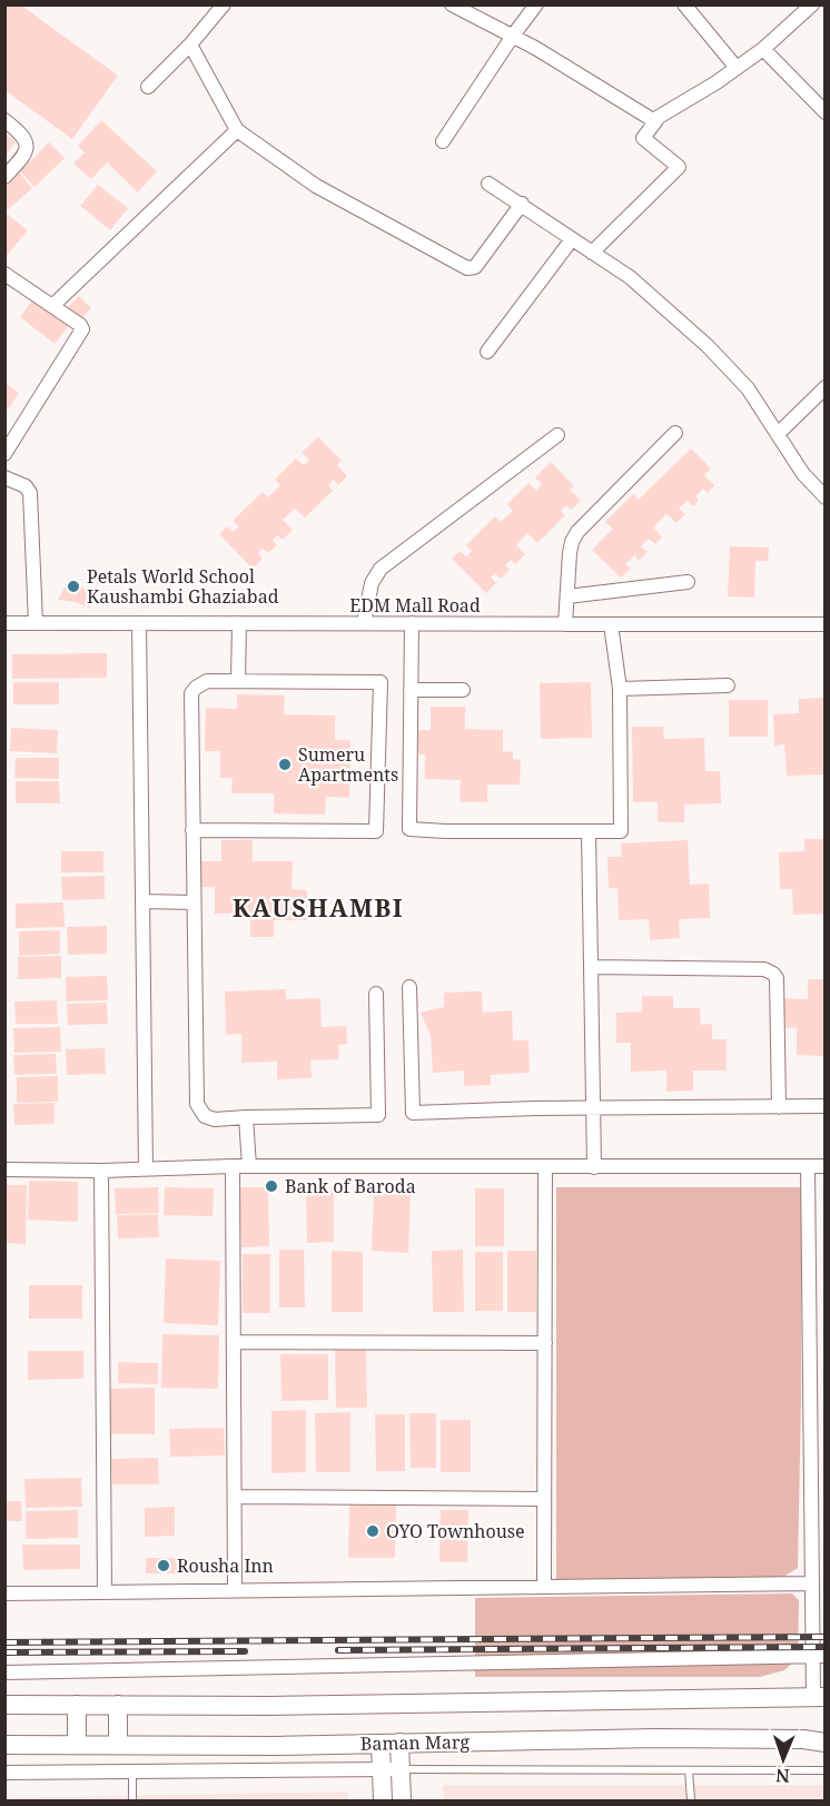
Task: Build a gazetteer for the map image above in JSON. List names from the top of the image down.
{
  "streets": {
    "main road": ["Baman Marg"],
    "street": ["EDM Mall Road"]
  },
  "districts": ["KAUSHAMBI"],
  "places": [
    "Petals World School Kaushambi Ghaziabad",
    "Sumeru Apartments",
    "Bank of Baroda",
    "OYO Townhouse",
    "Rousha Inn"
  ],
  "north": "bottom"
}
